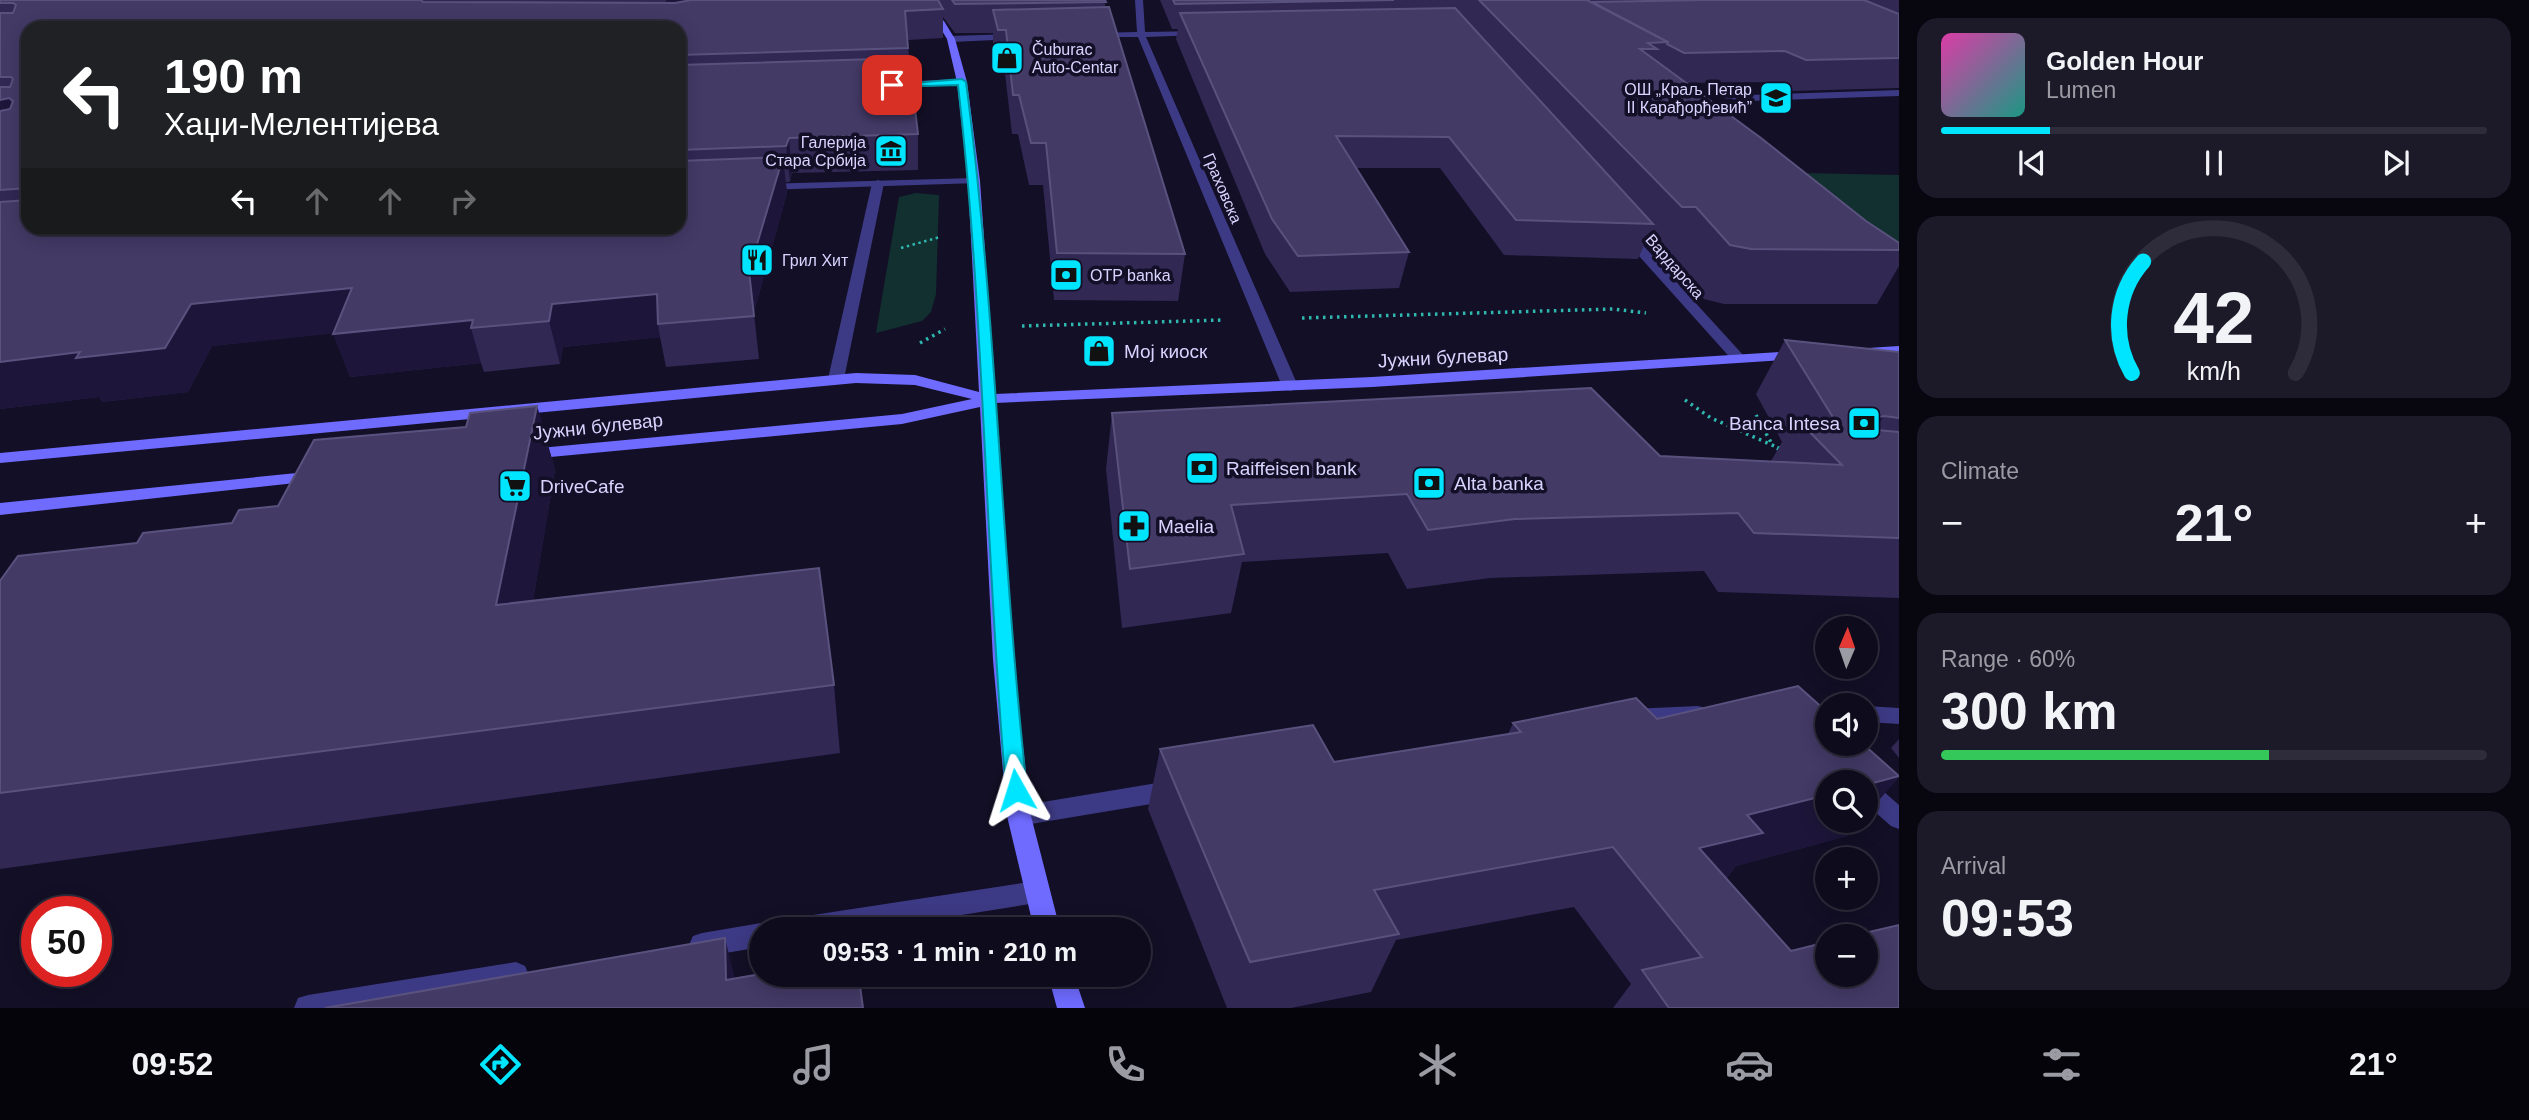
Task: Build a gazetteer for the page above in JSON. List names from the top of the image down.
{
  "streets": {
    "main road": ["Јужни булевар"],
    "street": ["Граховска", "Вардарска"]
  },
  "crossings": [
    ["Граховска", "Јужни булевар"],
    ["Вардарска", "Јужни булевар"]
  ],
  "places": {
    "shop": ["Čuburac Auto-Centar", "Мој киоск"],
    "school or university": ["ОШ „Краљ Петар II Карађорђевић”"],
    "museum": ["Галерија Стара Србија"],
    "restaurant": ["Грил Хит"],
    "bank": [
      "OTP banka",
      "Banca Intesa",
      "Raiffeisen bank",
      "Alta banka"
    ],
    "supermarket": ["DriveCafe"],
    "pharmacy": ["Maelia"]
  },
  "north": "top",
  "page": {
    "turn": ["190 m", "Хаџи-Мелентијева"],
    "song": ["Golden Hour", "Lumen"],
    "tile": [
      "Climate",
      ["Range · 60%", "300 km"],
      ["Arrival", "09:53"]
    ],
    "heat": ["−", "21°", "+"],
    "map_buttons": ["+", "−"],
    "limit": "50",
    "trip": "09:53 · 1 min · 210 m",
    "tabs": ["09:52", "21°"],
    "gauge": ["42", "km/h"]
  }
}
